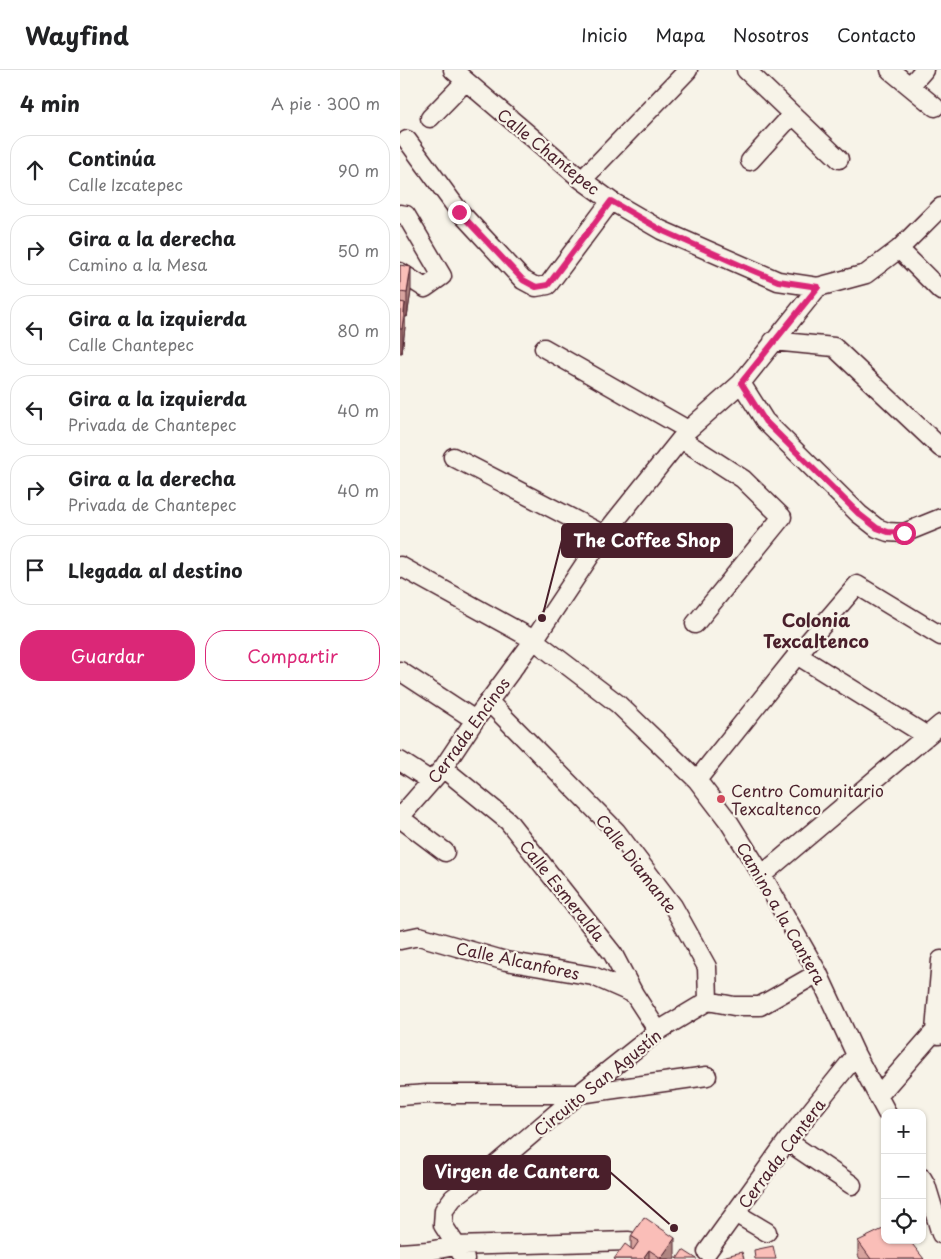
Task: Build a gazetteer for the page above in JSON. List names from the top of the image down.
{
  "streets": {
    "street": [
      "Calle Chantepec",
      "Cerrada Encinos",
      "Calle Diamante",
      "Calle Esmeralda",
      "Camino a la Cantera",
      "Calle Alcanfores",
      "Circuito San Agustín",
      "Cerrada Cantera"
    ]
  },
  "crossings": [
    ["Calle Chantepec", "Cerrada Encinos"],
    ["Cerrada Encinos", "Calle Diamante"],
    ["Cerrada Encinos", "Calle Esmeralda"],
    ["Cerrada Encinos", "Camino a la Cantera"],
    ["Calle Diamante", "Circuito San Agustín"],
    ["Calle Esmeralda", "Calle Alcanfores"],
    ["Calle Esmeralda", "Circuito San Agustín"],
    ["Camino a la Cantera", "Cerrada Cantera"]
  ],
  "districts": ["Colonia Texcaltenco"],
  "places": ["The Coffee Shop", "Centro Comunitario Texcaltenco", "Virgen de Cantera"],
  "page": {
    "header": "Wayfind",
    "nav": [
      "Inicio",
      "Mapa",
      "Nosotros",
      "Contacto"
    ],
    "heading": ["4 min", "A pie · 300 m"],
    "list": [
      ["Continúa", "Calle Izcatepec", "90 m"],
      ["Gira a la derecha", "Camino a la Mesa", "50 m"],
      ["Gira a la izquierda", "Calle Chantepec", "80 m"],
      ["Gira a la izquierda", "Privada de Chantepec", "40 m"],
      ["Gira a la derecha", "Privada de Chantepec", "40 m"],
      "Llegada al destino"
    ],
    "buttons": ["Guardar", "Compartir"],
    "map_buttons": ["+", "−"]
  }
}
